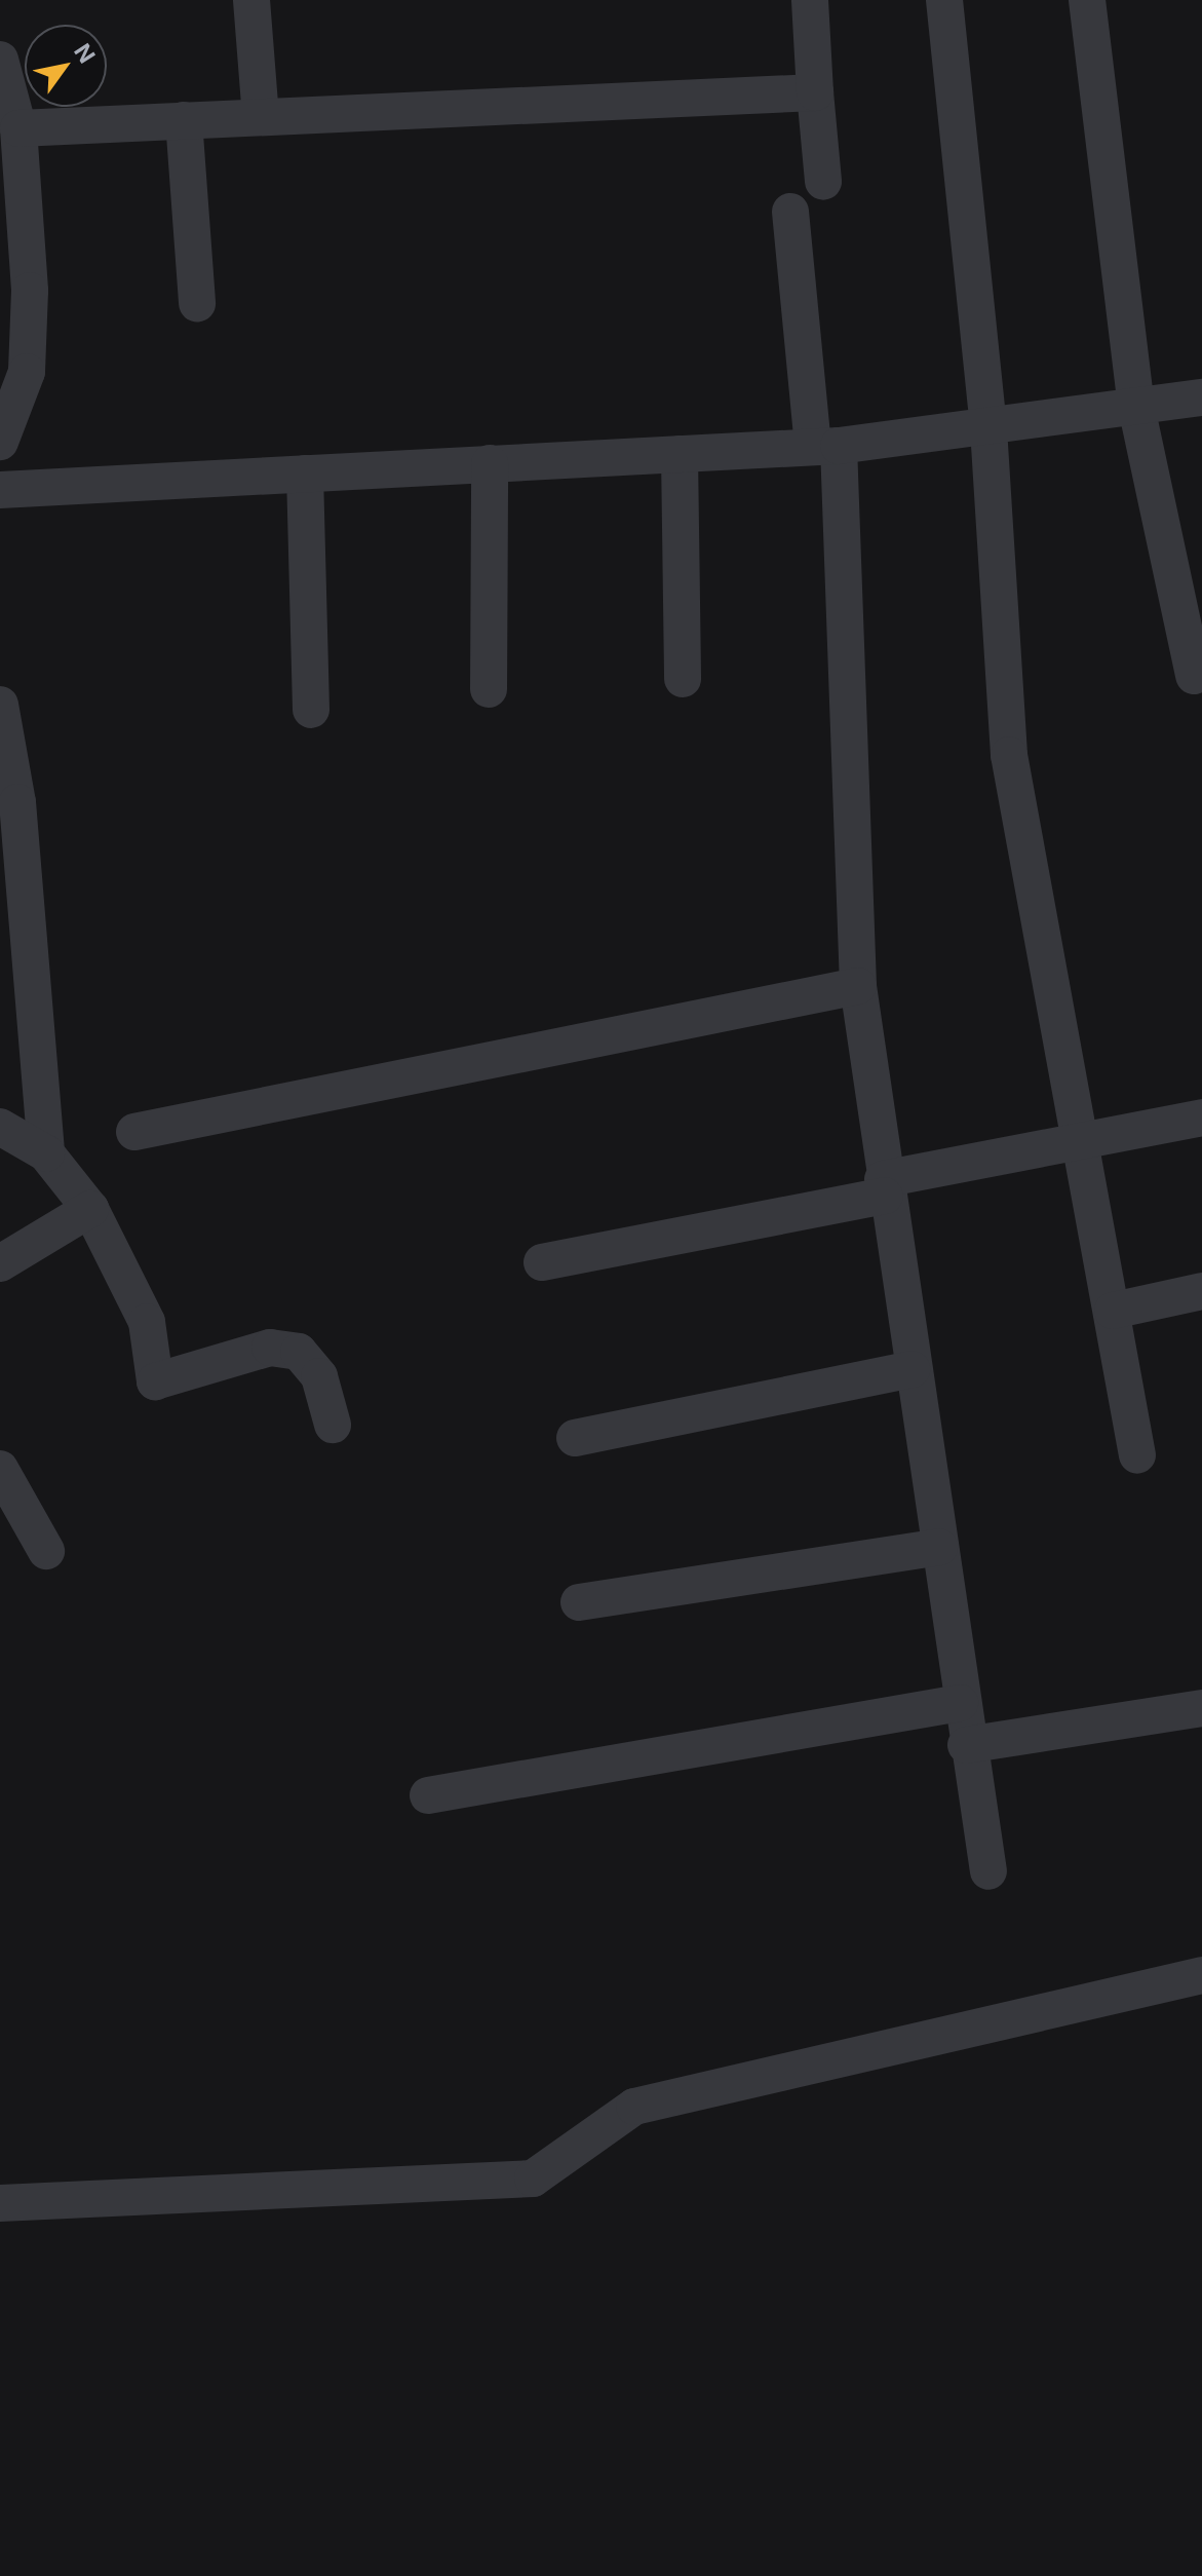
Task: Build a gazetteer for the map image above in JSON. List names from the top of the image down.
{
  "north": "top right"
}
